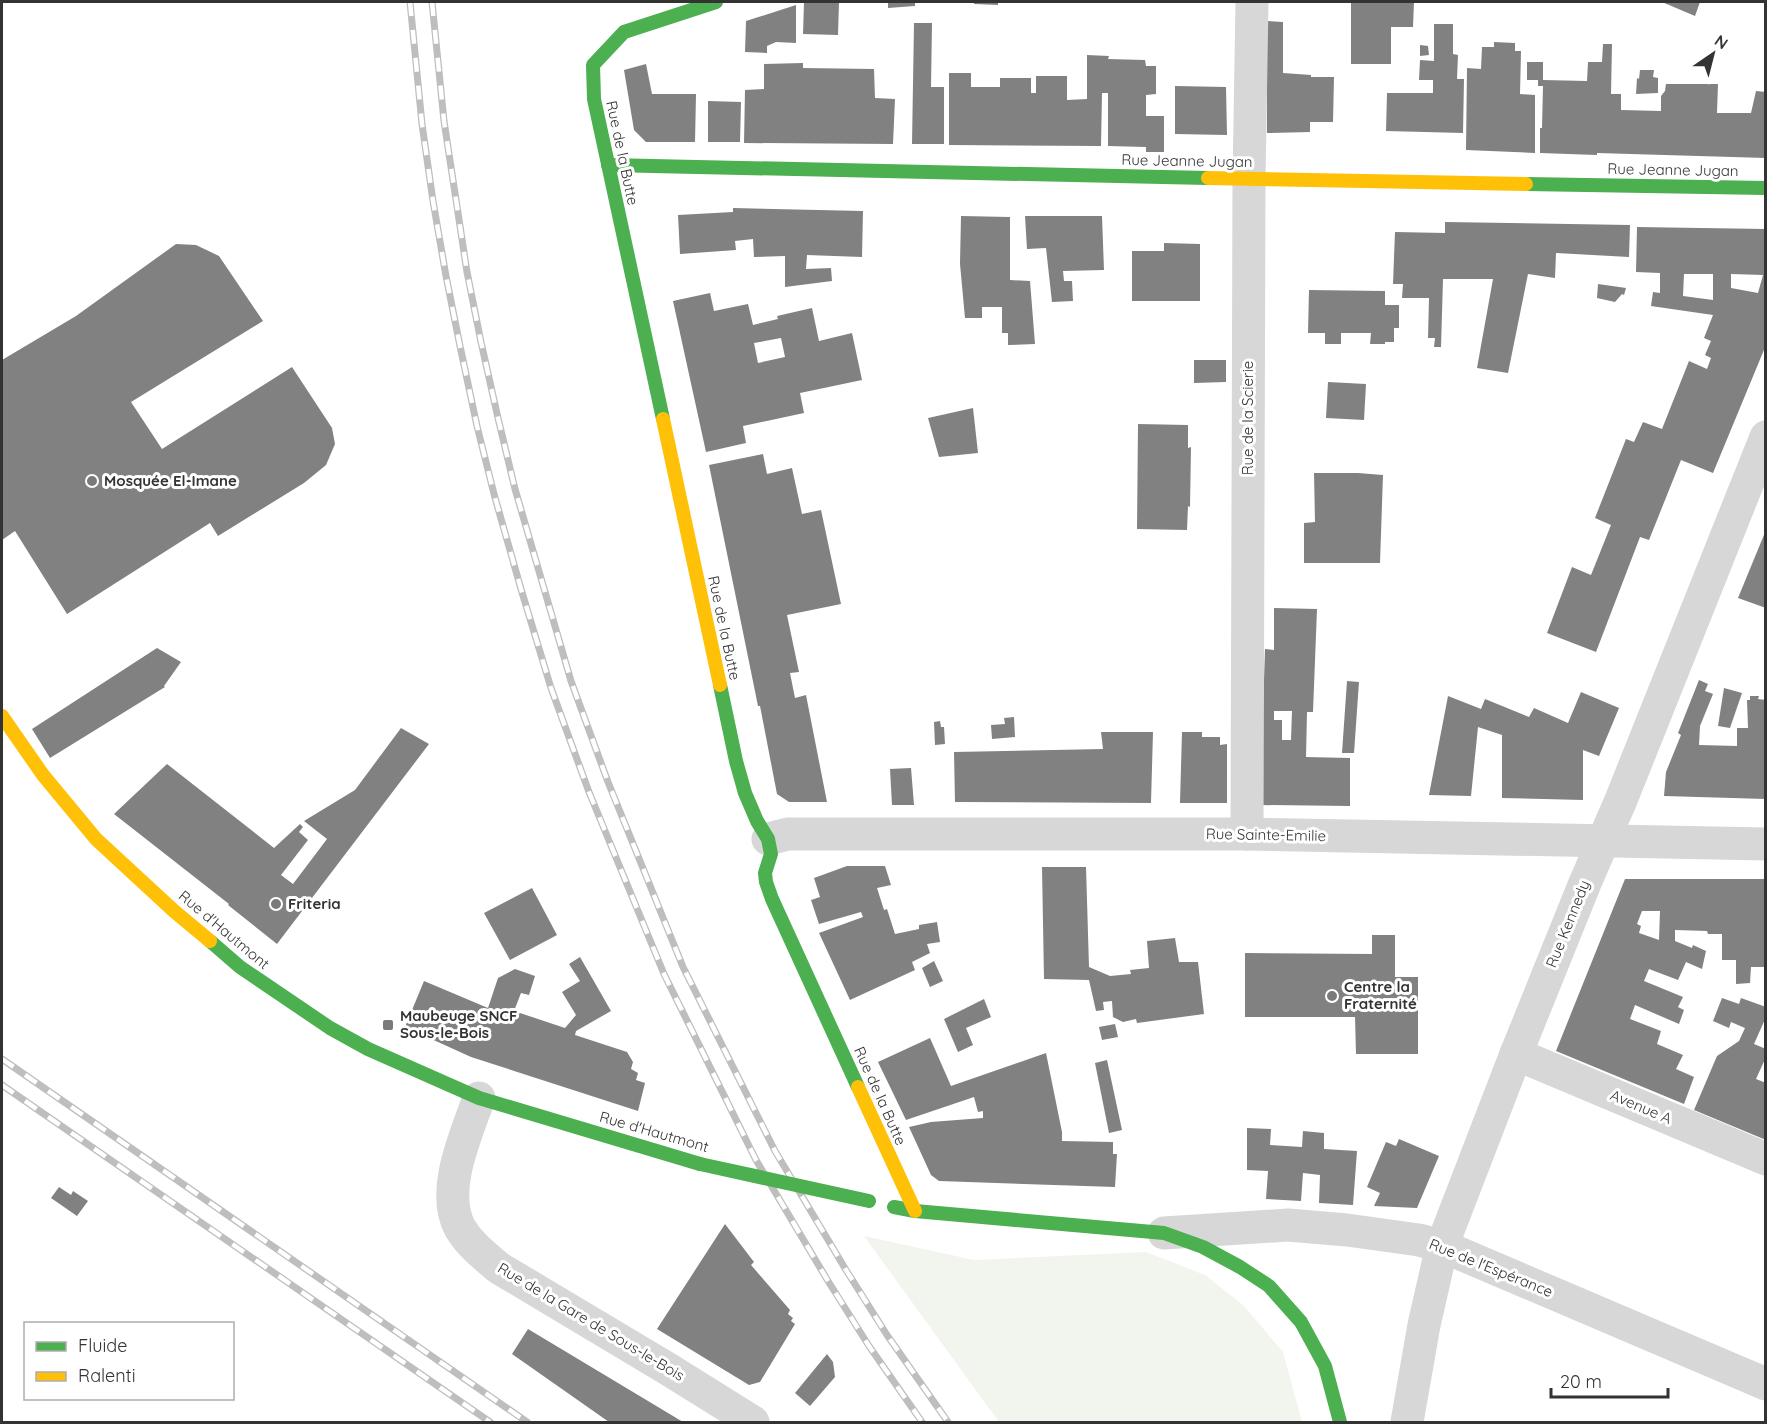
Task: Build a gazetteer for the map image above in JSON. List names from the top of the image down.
{
  "streets": {
    "street": [
      "Rue de la Butte",
      "Rue Jeanne Jugan",
      "Rue de la Scierie",
      "Rue Sainte-Emilie",
      "Rue Kennedy",
      "Rue d'Hautmont",
      "Avenue A",
      "Rue de l'Espérance",
      "Rue de la Gare de Sous-le-Bois"
    ]
  },
  "crossings": [
    ["Rue de la Butte", "Rue Jeanne Jugan"],
    ["Rue de la Butte", "Rue Sainte-Emilie"],
    ["Rue de la Butte", "Rue d'Hautmont"],
    ["Rue Jeanne Jugan", "Rue de la Scierie"],
    ["Rue de la Scierie", "Rue Sainte-Emilie"],
    ["Rue Sainte-Emilie", "Rue Kennedy"],
    ["Rue Kennedy", "Avenue A"],
    ["Rue Kennedy", "Rue de l'Espérance"],
    ["Rue d'Hautmont", "Rue de l'Espérance"],
    ["Rue d'Hautmont", "Rue de la Gare de Sous-le-Bois"]
  ],
  "places": {
    "other": ["Mosquée El-Imane", "Friteria", "Centre la Fraternité"],
    "transit": ["Maubeuge SNCF Sous-le-Bois"]
  },
  "legend": ["Fluide", "Ralenti"],
  "scale_bar": "20 m",
  "north": "top right"
}
